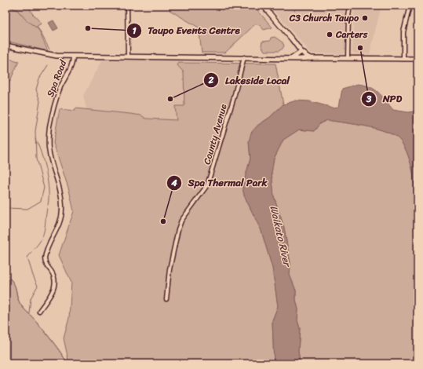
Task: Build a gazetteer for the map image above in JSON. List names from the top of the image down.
{
  "streets": {
    "main road": ["Spa Road"],
    "street": ["County Avenue"]
  },
  "crossings": [
    ["Spa Road", "County Avenue"]
  ],
  "water": ["Waikato River"],
  "places": [
    "C3 Church Taupo",
    "Taupo Events Centre",
    "Carters",
    "NPD",
    "Lakeside Local",
    "Spa Thermal Park"
  ]
}
